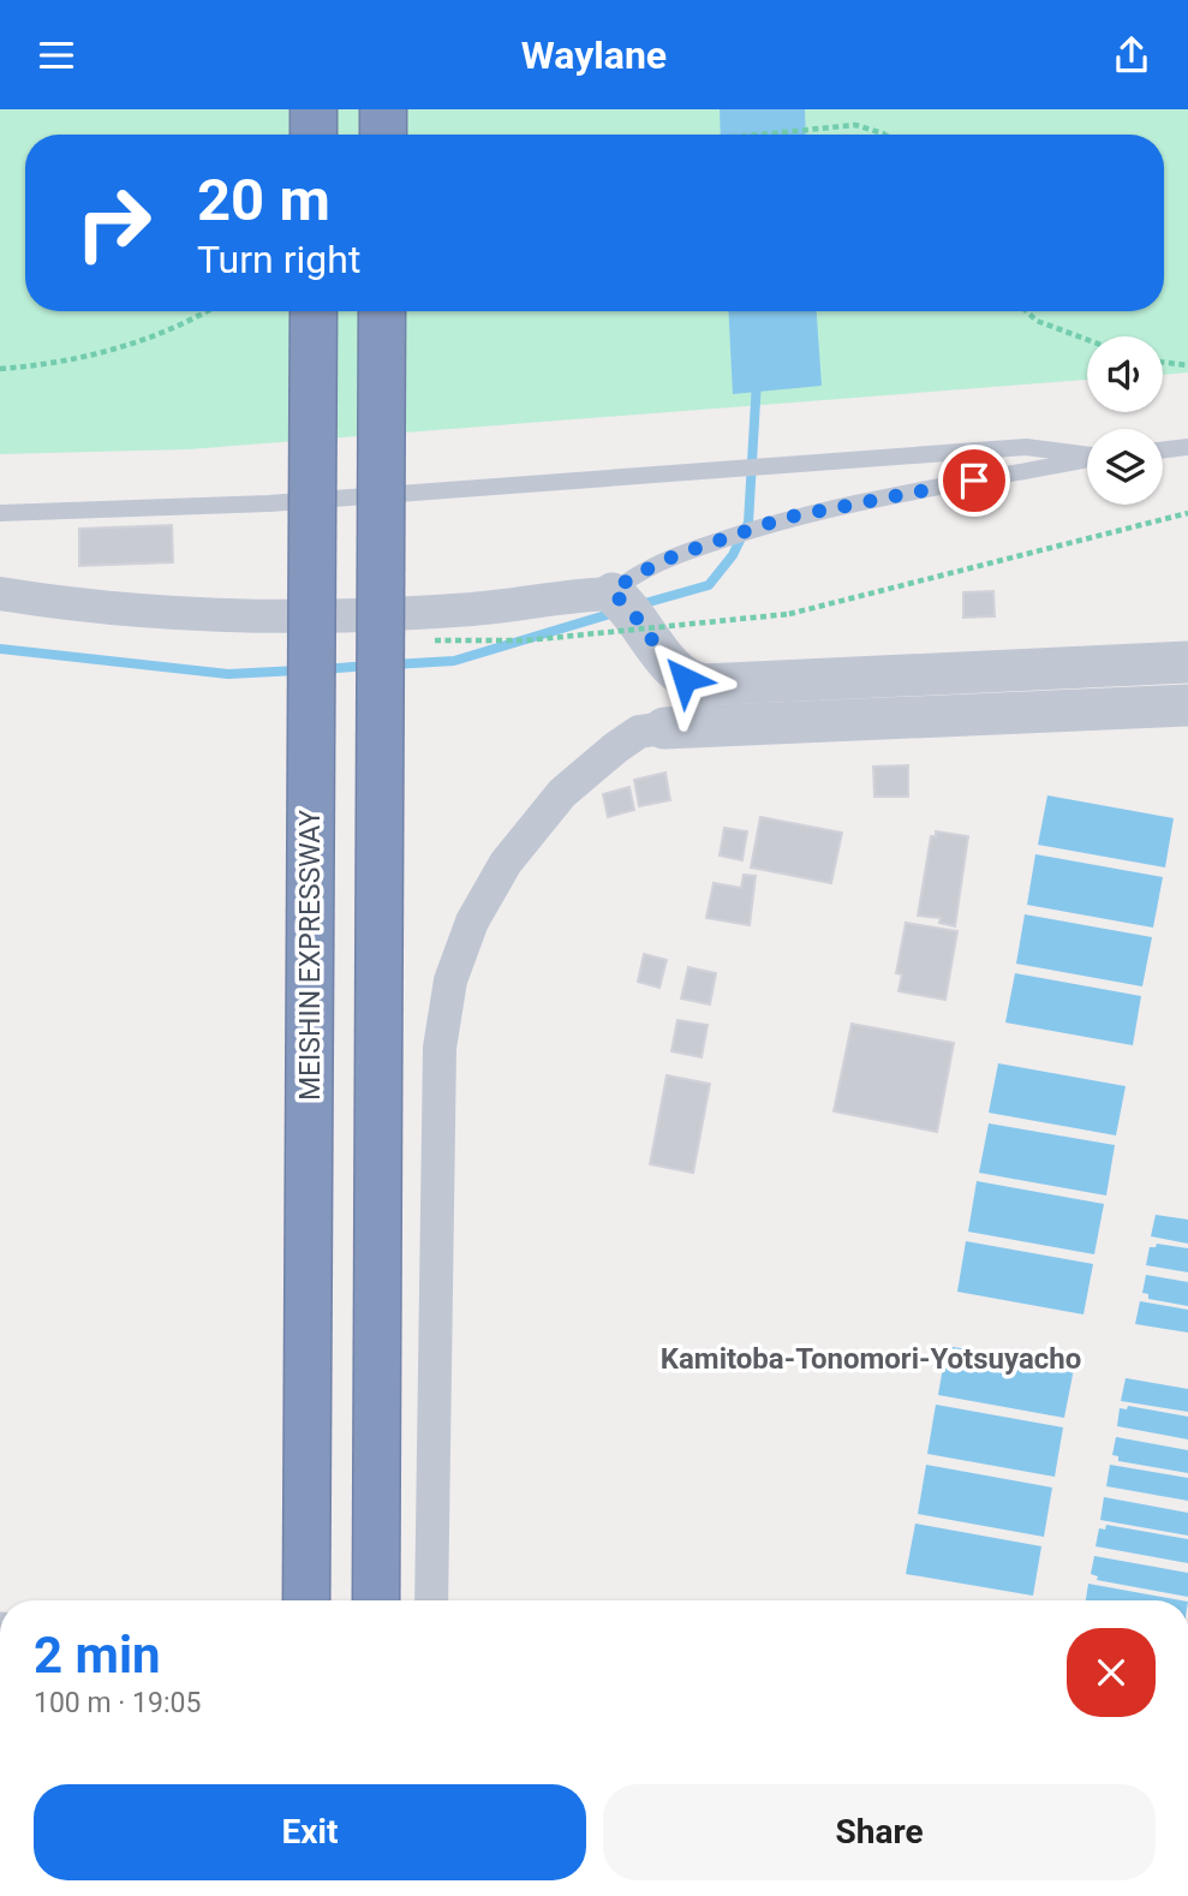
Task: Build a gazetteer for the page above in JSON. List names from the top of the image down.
{
  "streets": {
    "highway": ["MEISHIN EXPRESSWAY"]
  },
  "districts": ["Kamitoba-Tonomori-Yotsuyacho"],
  "page": {
    "header": "Waylane",
    "turn": ["20 m", "Turn right"],
    "heading": ["2 min", "100 m · 19:05"],
    "buttons": ["Exit", "Share"]
  }
}
